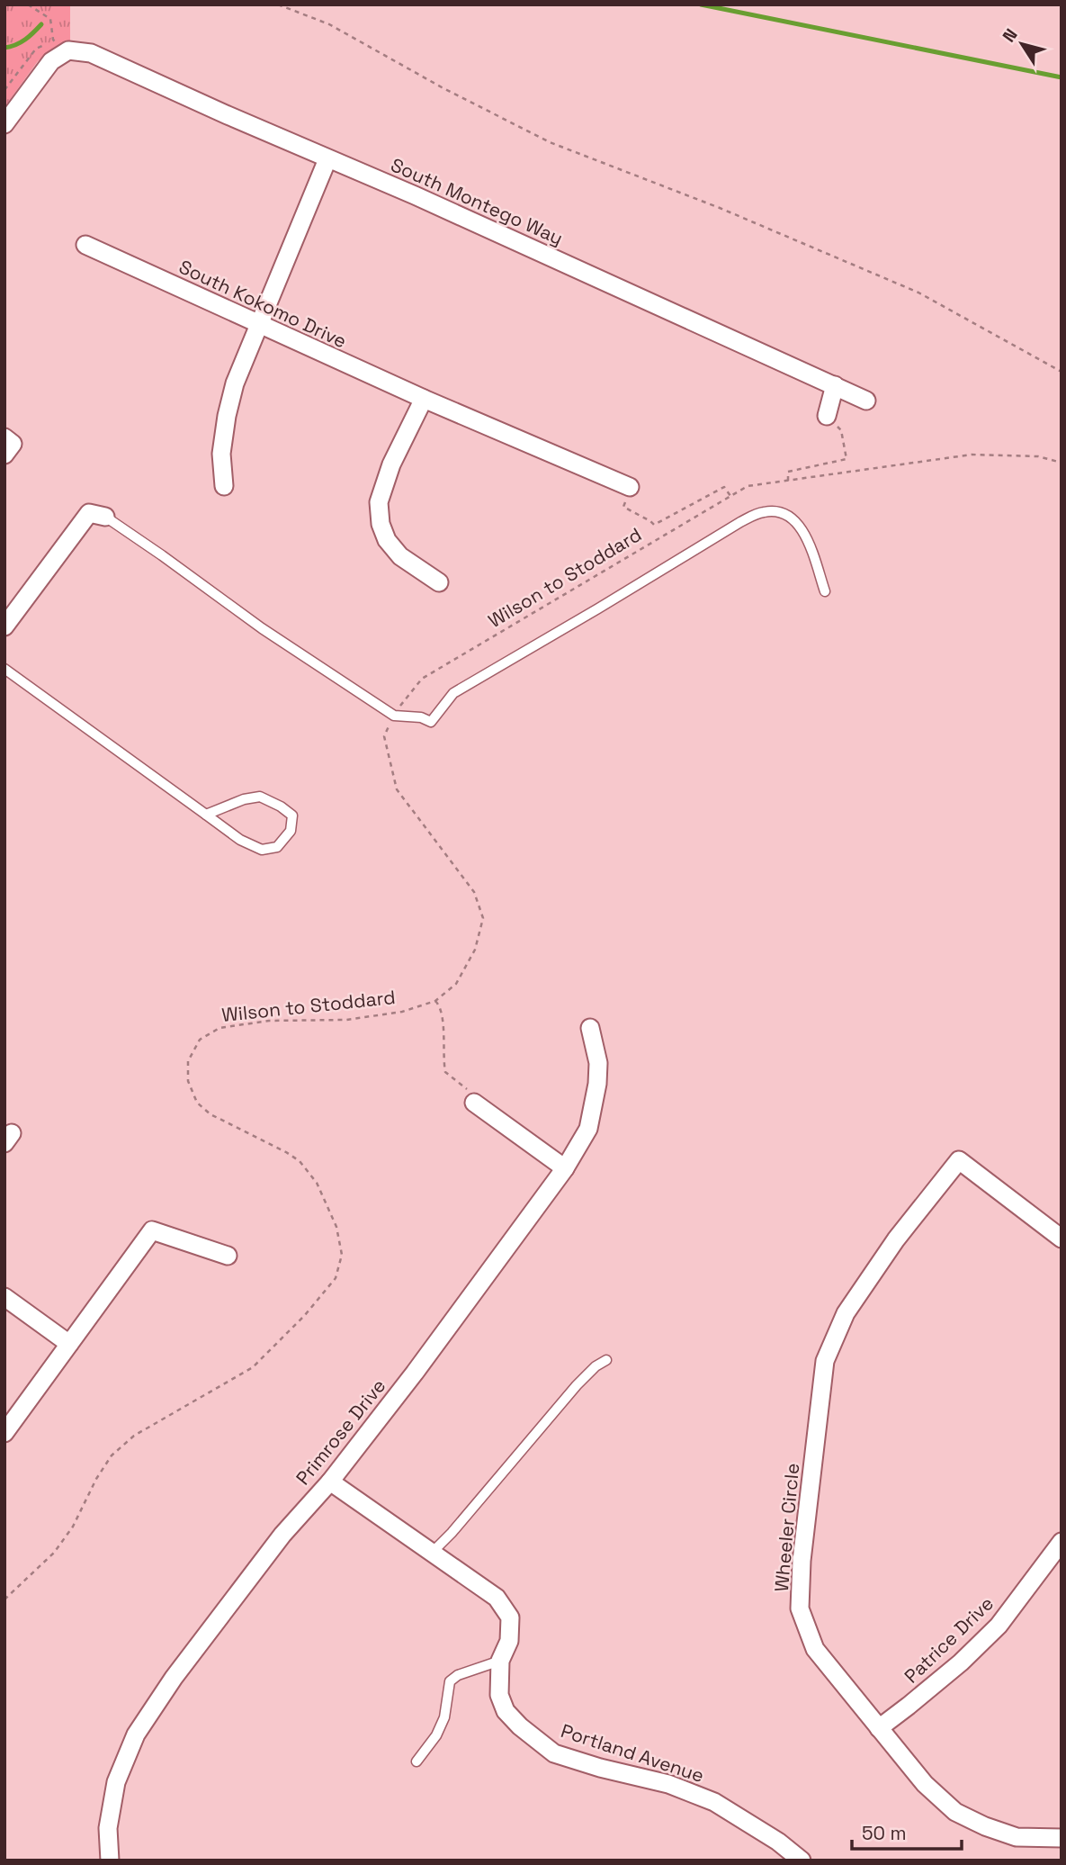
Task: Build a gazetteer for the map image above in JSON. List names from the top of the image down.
{
  "streets": {
    "street": [
      "South Montego Way",
      "South Kokomo Drive",
      "Primrose Drive",
      "Wheeler Circle",
      "Patrice Drive",
      "Portland Avenue"
    ],
    "path": ["Wilson to Stoddard"]
  },
  "crossings": [
    ["Primrose Drive", "Portland Avenue"],
    ["Wheeler Circle", "Patrice Drive"]
  ],
  "scale_bar": "50 m",
  "north": "top left"
}
